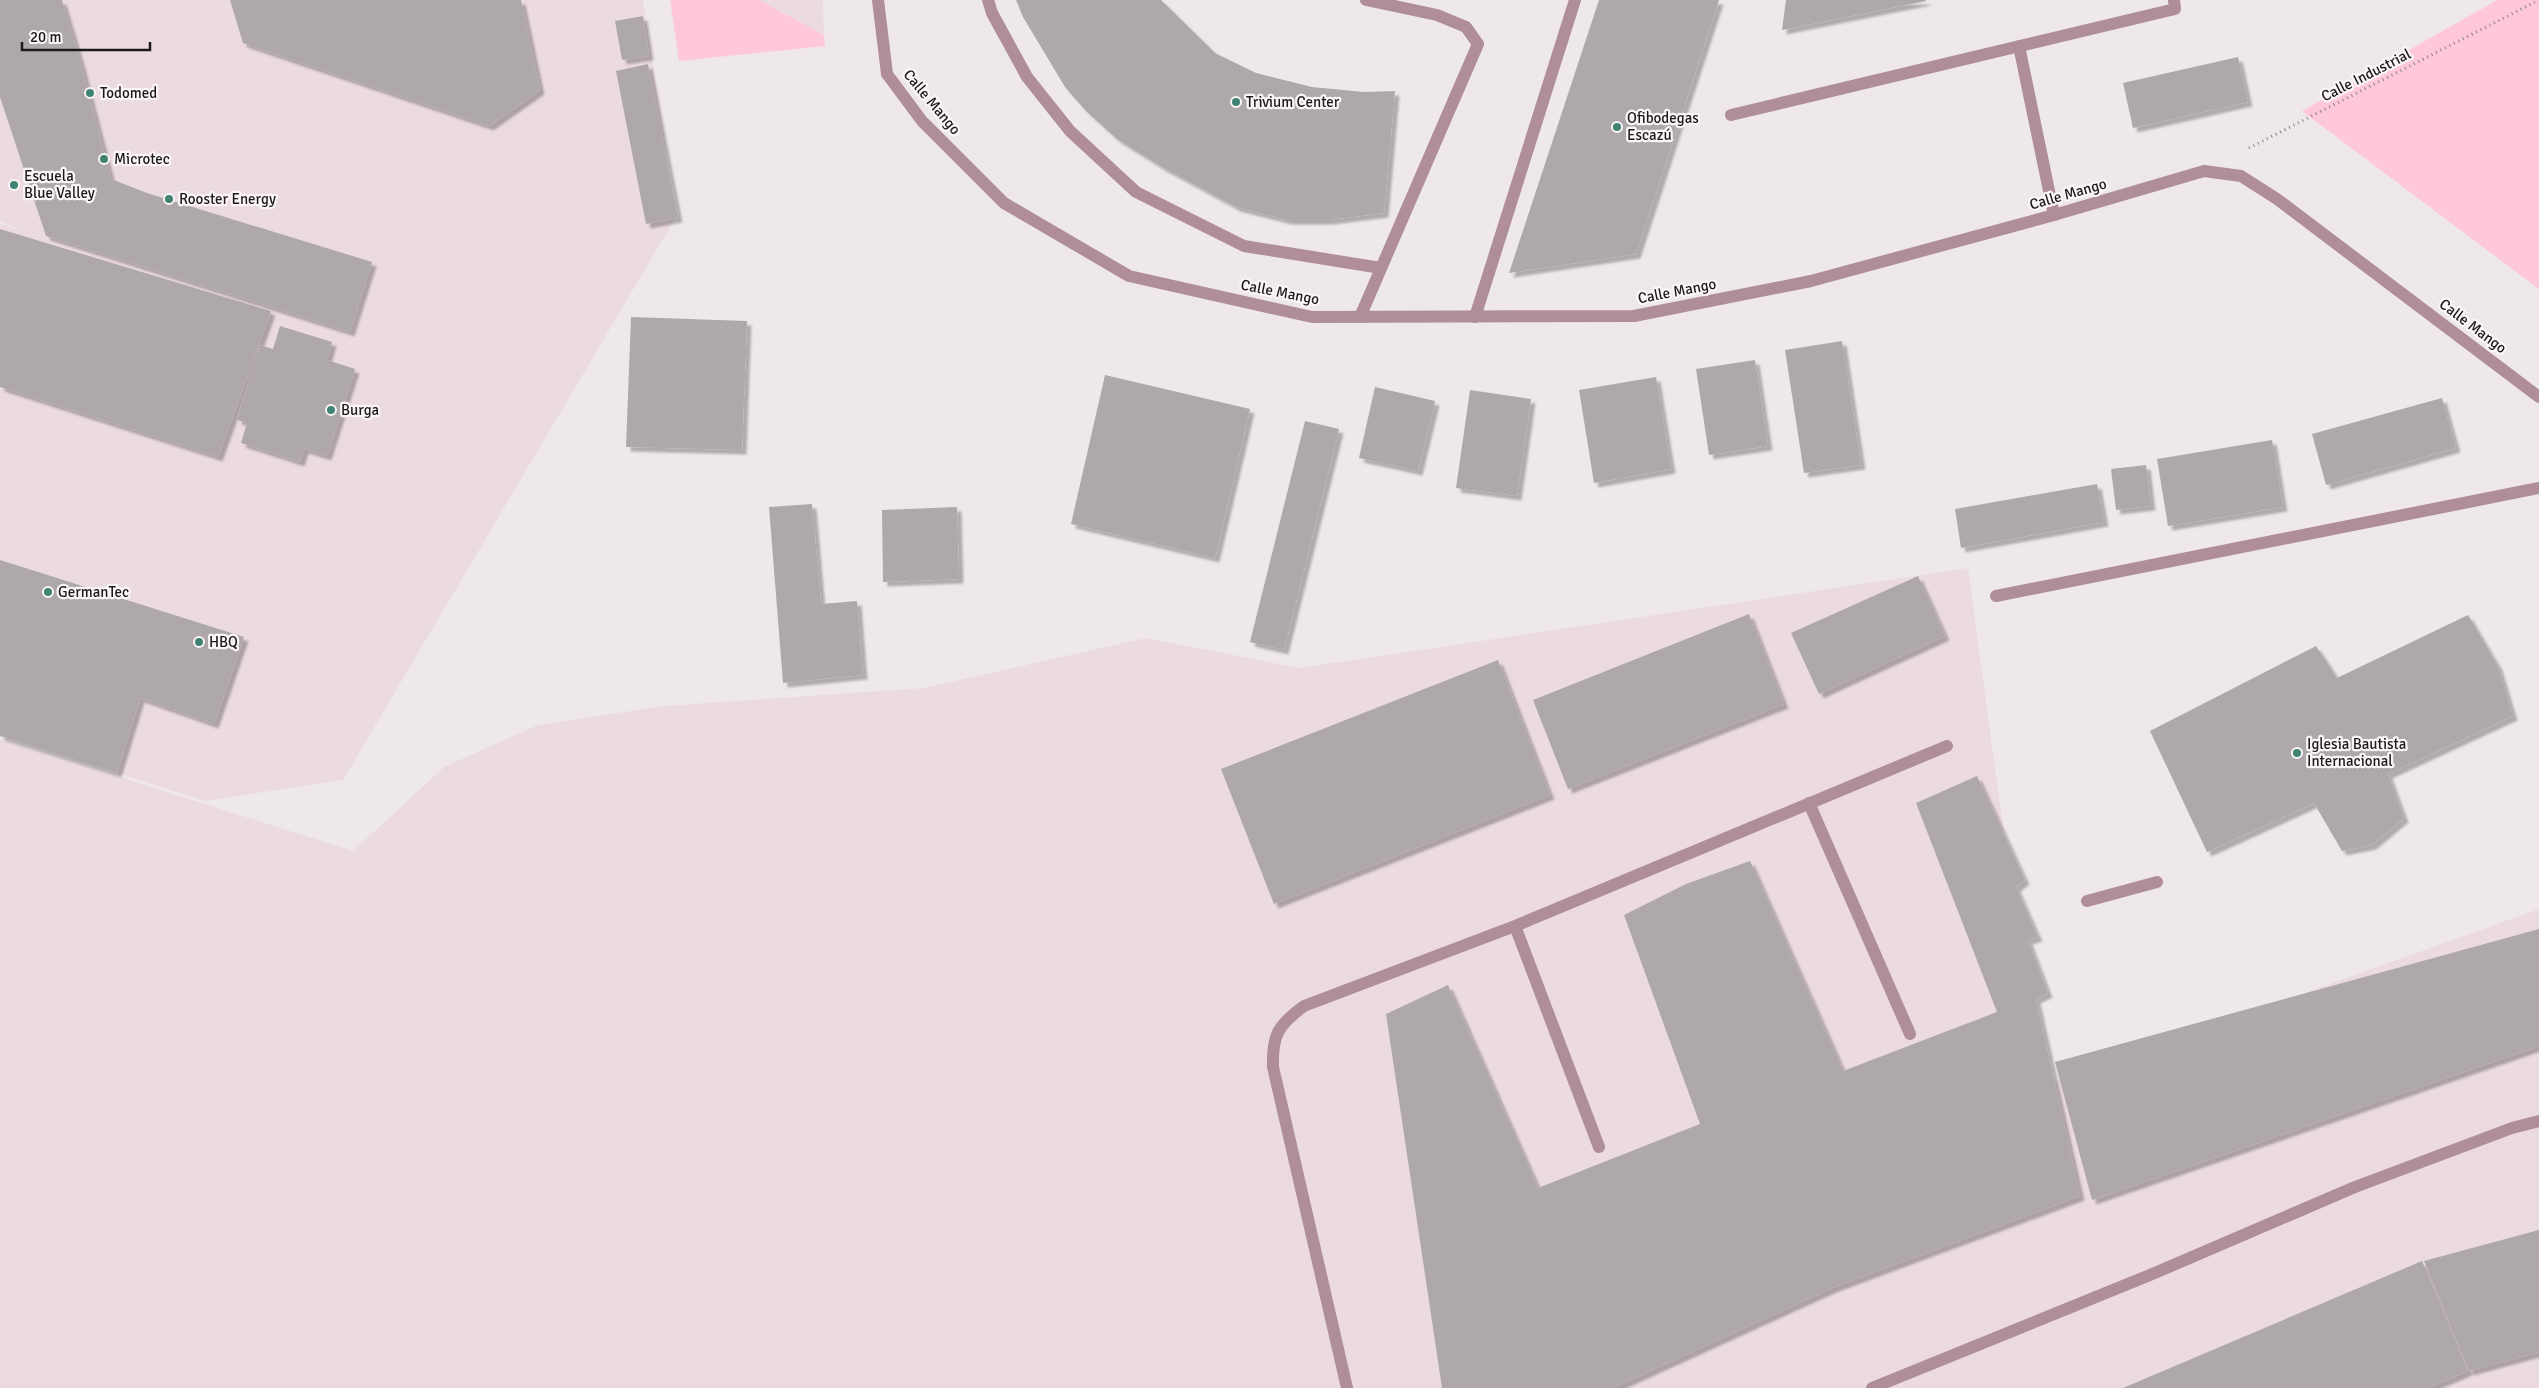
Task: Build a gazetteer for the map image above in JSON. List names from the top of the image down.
{
  "streets": {
    "street": ["Calle Mango"],
    "path": ["Calle Industrial"]
  },
  "places": [
    "Todomed",
    "Trivium Center",
    "Ofibodegas Escazú",
    "Microtec",
    "Escuela Blue Valley",
    "Rooster Energy",
    "Burga",
    "GermanTec",
    "HBQ",
    "Iglesia Bautista Internacional"
  ],
  "scale_bar": "20 m"
}
